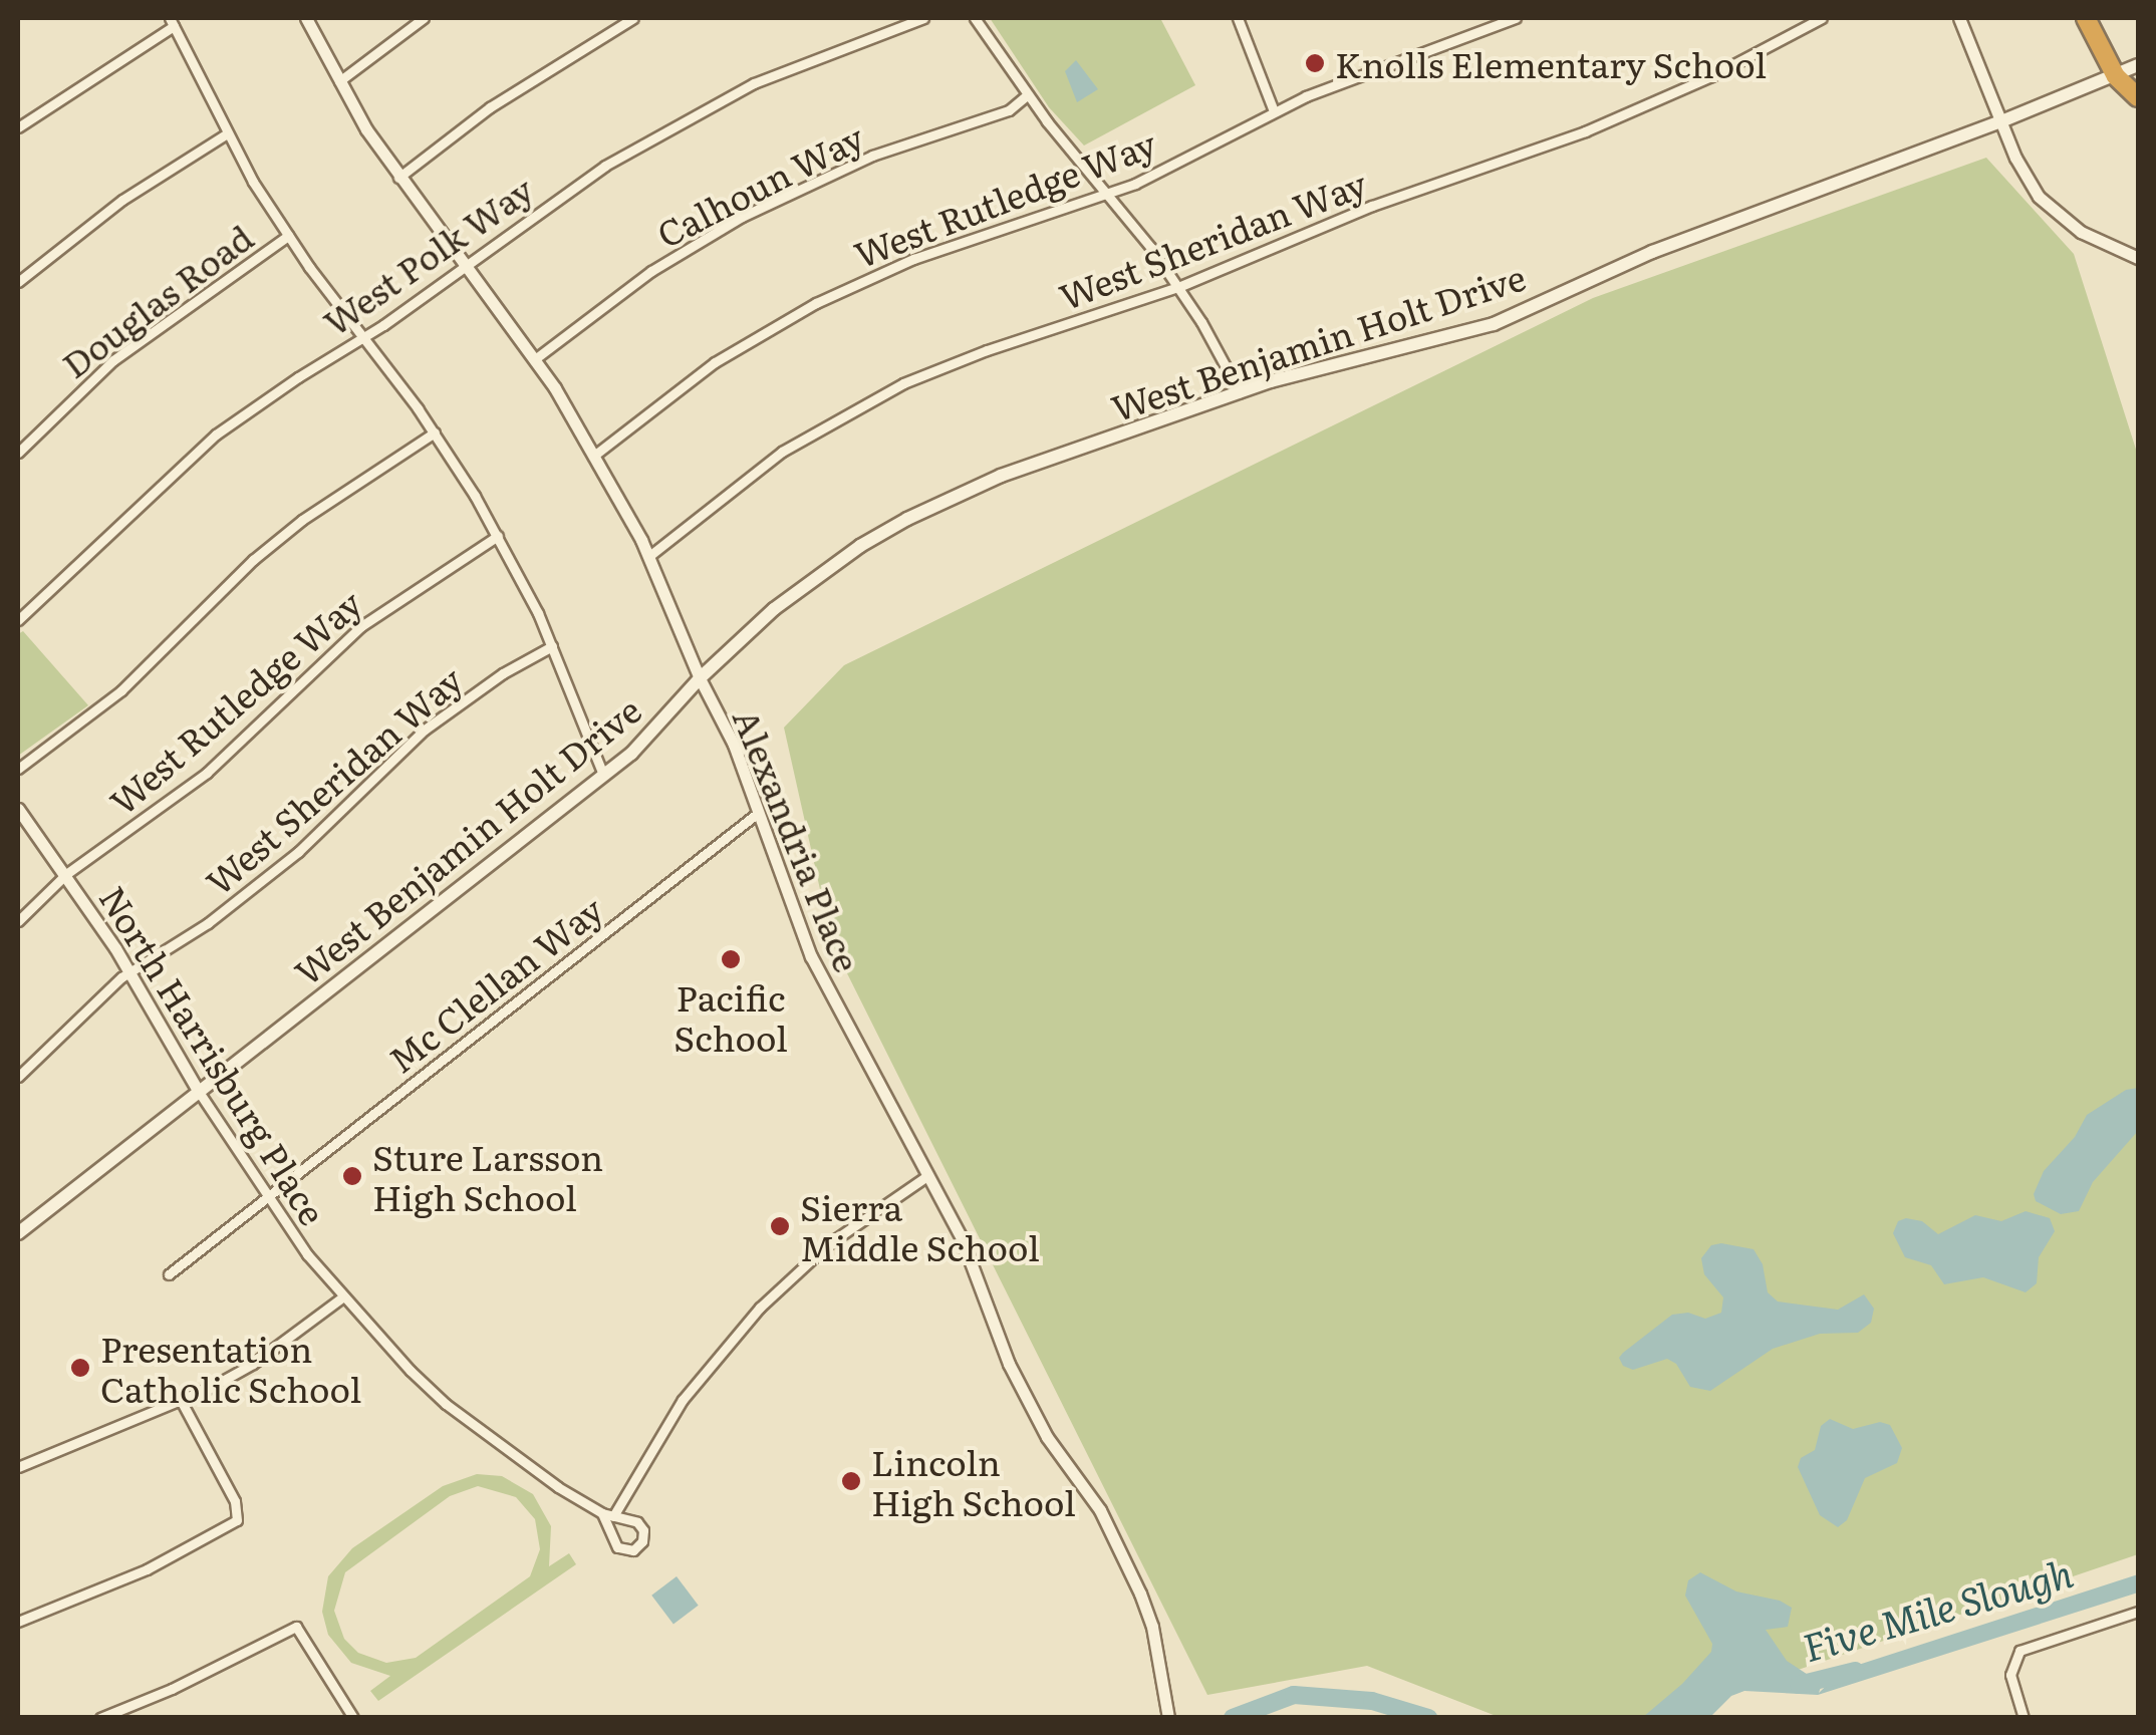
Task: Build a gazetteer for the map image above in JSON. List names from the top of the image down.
{
  "streets": {
    "main road": ["West Benjamin Holt Drive"],
    "street": [
      "Calhoun Way",
      "West Rutledge Way",
      "West Sheridan Way",
      "West Polk Way",
      "Douglas Road",
      "Alexandria Place",
      "Mc Clellan Way",
      "North Harrisburg Place"
    ]
  },
  "crossings": [
    ["Calhoun Way", "Alexandria Place"],
    ["West Rutledge Way", "Alexandria Place"],
    ["West Rutledge Way", "North Harrisburg Place"],
    ["West Sheridan Way", "Alexandria Place"],
    ["West Sheridan Way", "North Harrisburg Place"],
    ["West Polk Way", "Alexandria Place"],
    ["West Benjamin Holt Drive", "Alexandria Place"],
    ["West Benjamin Holt Drive", "North Harrisburg Place"],
    ["Alexandria Place", "Mc Clellan Way"],
    ["Mc Clellan Way", "North Harrisburg Place"]
  ],
  "water": ["Five Mile Slough"],
  "places": [
    "Knolls Elementary School",
    "Pacific School",
    "Sture Larsson High School",
    "Sierra Middle School",
    "Presentation Catholic School",
    "Lincoln High School"
  ]
}
